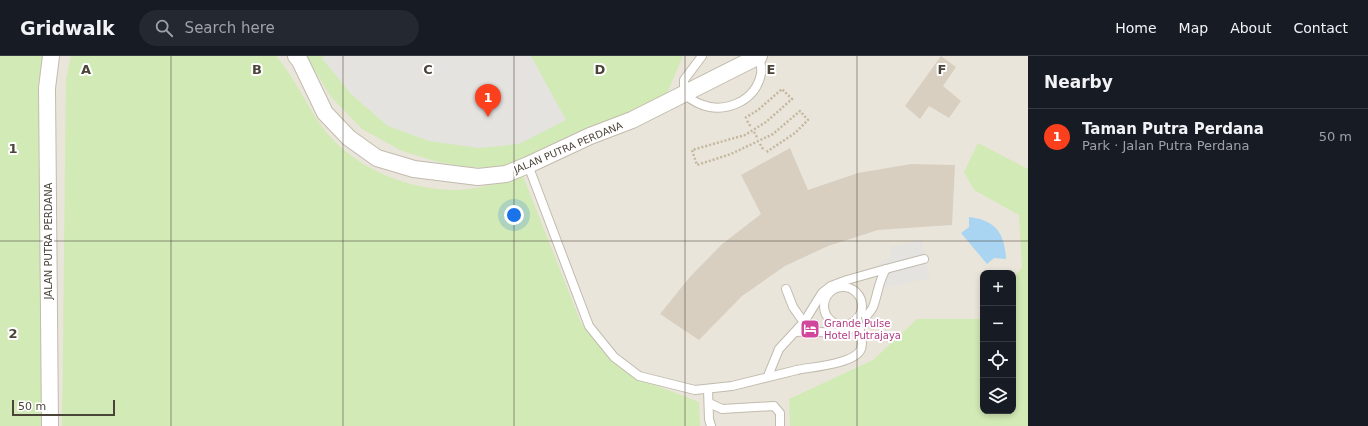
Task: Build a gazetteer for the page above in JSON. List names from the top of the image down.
{
  "streets": {
    "street": ["JALAN PUTRA PERDANA"]
  },
  "places": {
    "hotel": ["Grande Pulse Hotel Putrajaya"]
  },
  "scale_bar": "50 m",
  "page": {
    "header": "Gridwalk",
    "search": "Search here",
    "nav": [
      "Home",
      "Map",
      "About",
      "Contact"
    ],
    "heading": "Nearby",
    "pins": "1",
    "list": [
      {
        "mark": "1",
        "name": "Taman Putra Perdana",
        "note": "Park · Jalan Putra Perdana",
        "value": "50 m"
      }
    ],
    "map_buttons": ["+", "−"],
    "scale": "50 m"
  },
  "grid": {
    "columns": [
      "A",
      "B",
      "C",
      "D",
      "E",
      "F"
    ],
    "rows": ["1", "2"]
  }
}
